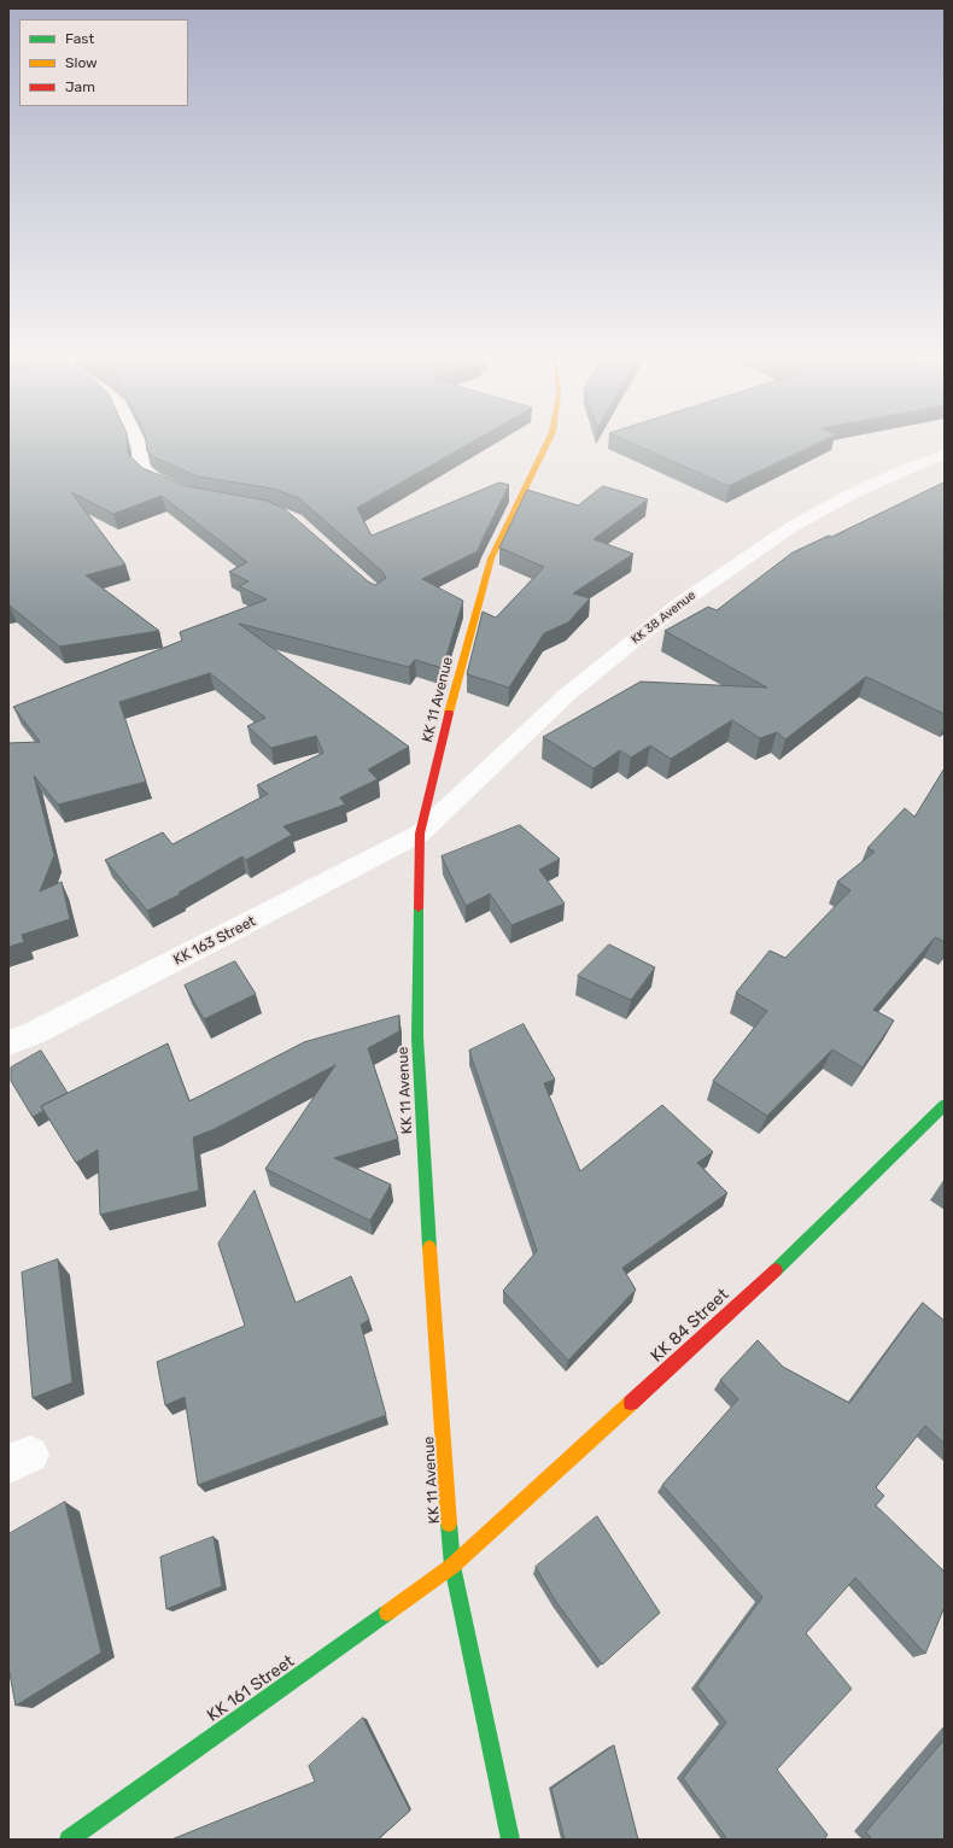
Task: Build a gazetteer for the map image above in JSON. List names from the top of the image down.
{
  "streets": {
    "main road": ["KK 11 Avenue", "KK 84 Street", "KK 161 Street"],
    "street": ["KK 38 Avenue", "KK 163 Street"]
  },
  "crossings": [
    ["KK 38 Avenue", "KK 11 Avenue"],
    ["KK 38 Avenue", "KK 163 Street"],
    ["KK 11 Avenue", "KK 163 Street"],
    ["KK 11 Avenue", "KK 84 Street"],
    ["KK 11 Avenue", "KK 161 Street"],
    ["KK 84 Street", "KK 161 Street"]
  ],
  "legend": ["Fast", "Slow", "Jam"]
}
